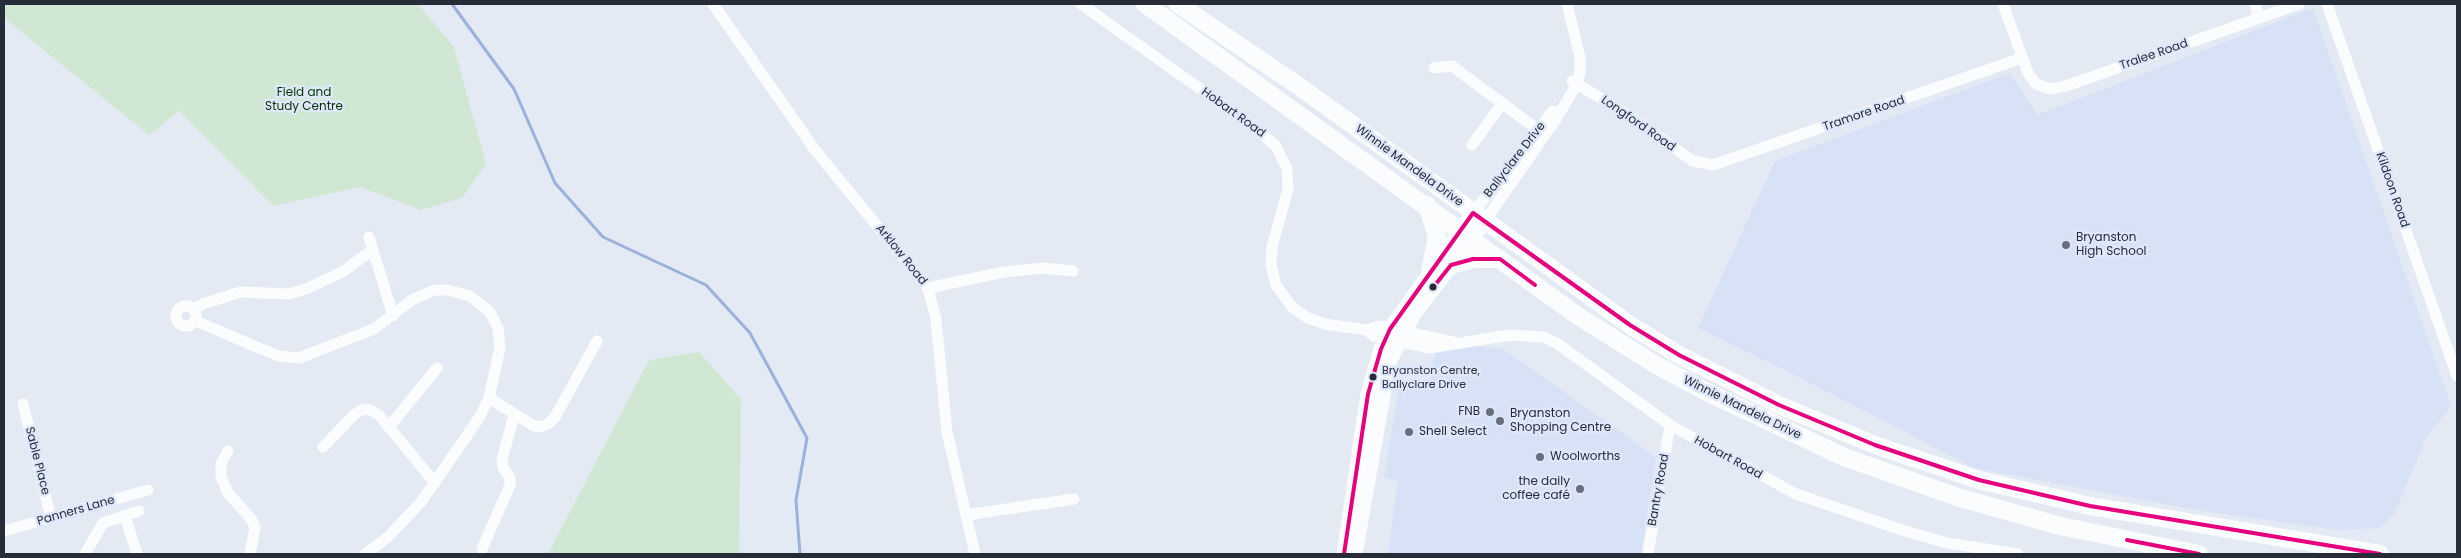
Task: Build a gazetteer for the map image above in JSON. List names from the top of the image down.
{
  "streets": {
    "main road": ["Winnie Mandela Drive"],
    "street": [
      "Tralee Road",
      "Hobart Road",
      "Tramore Road",
      "Longford Road",
      "Ballyclare Drive",
      "Kildoon Road",
      "Arklow Road",
      "Sable Place",
      "Bantry Road",
      "Panners Lane"
    ]
  },
  "crossings": [
    ["Tralee Road", "Tramore Road"],
    ["Hobart Road", "Ballyclare Drive"],
    ["Hobart Road", "Bantry Road"],
    ["Tramore Road", "Longford Road"],
    ["Longford Road", "Ballyclare Drive"],
    ["Ballyclare Drive", "Winnie Mandela Drive"],
    ["Sable Place", "Panners Lane"]
  ],
  "parks": ["Field and Study Centre"],
  "places": [
    "Bryanston High School",
    "Bryanston Centre, Ballyclare Drive",
    "FNB",
    "Bryanston Shopping Centre",
    "Shell Select",
    "Woolworths",
    "the daily coffee café"
  ]
}
